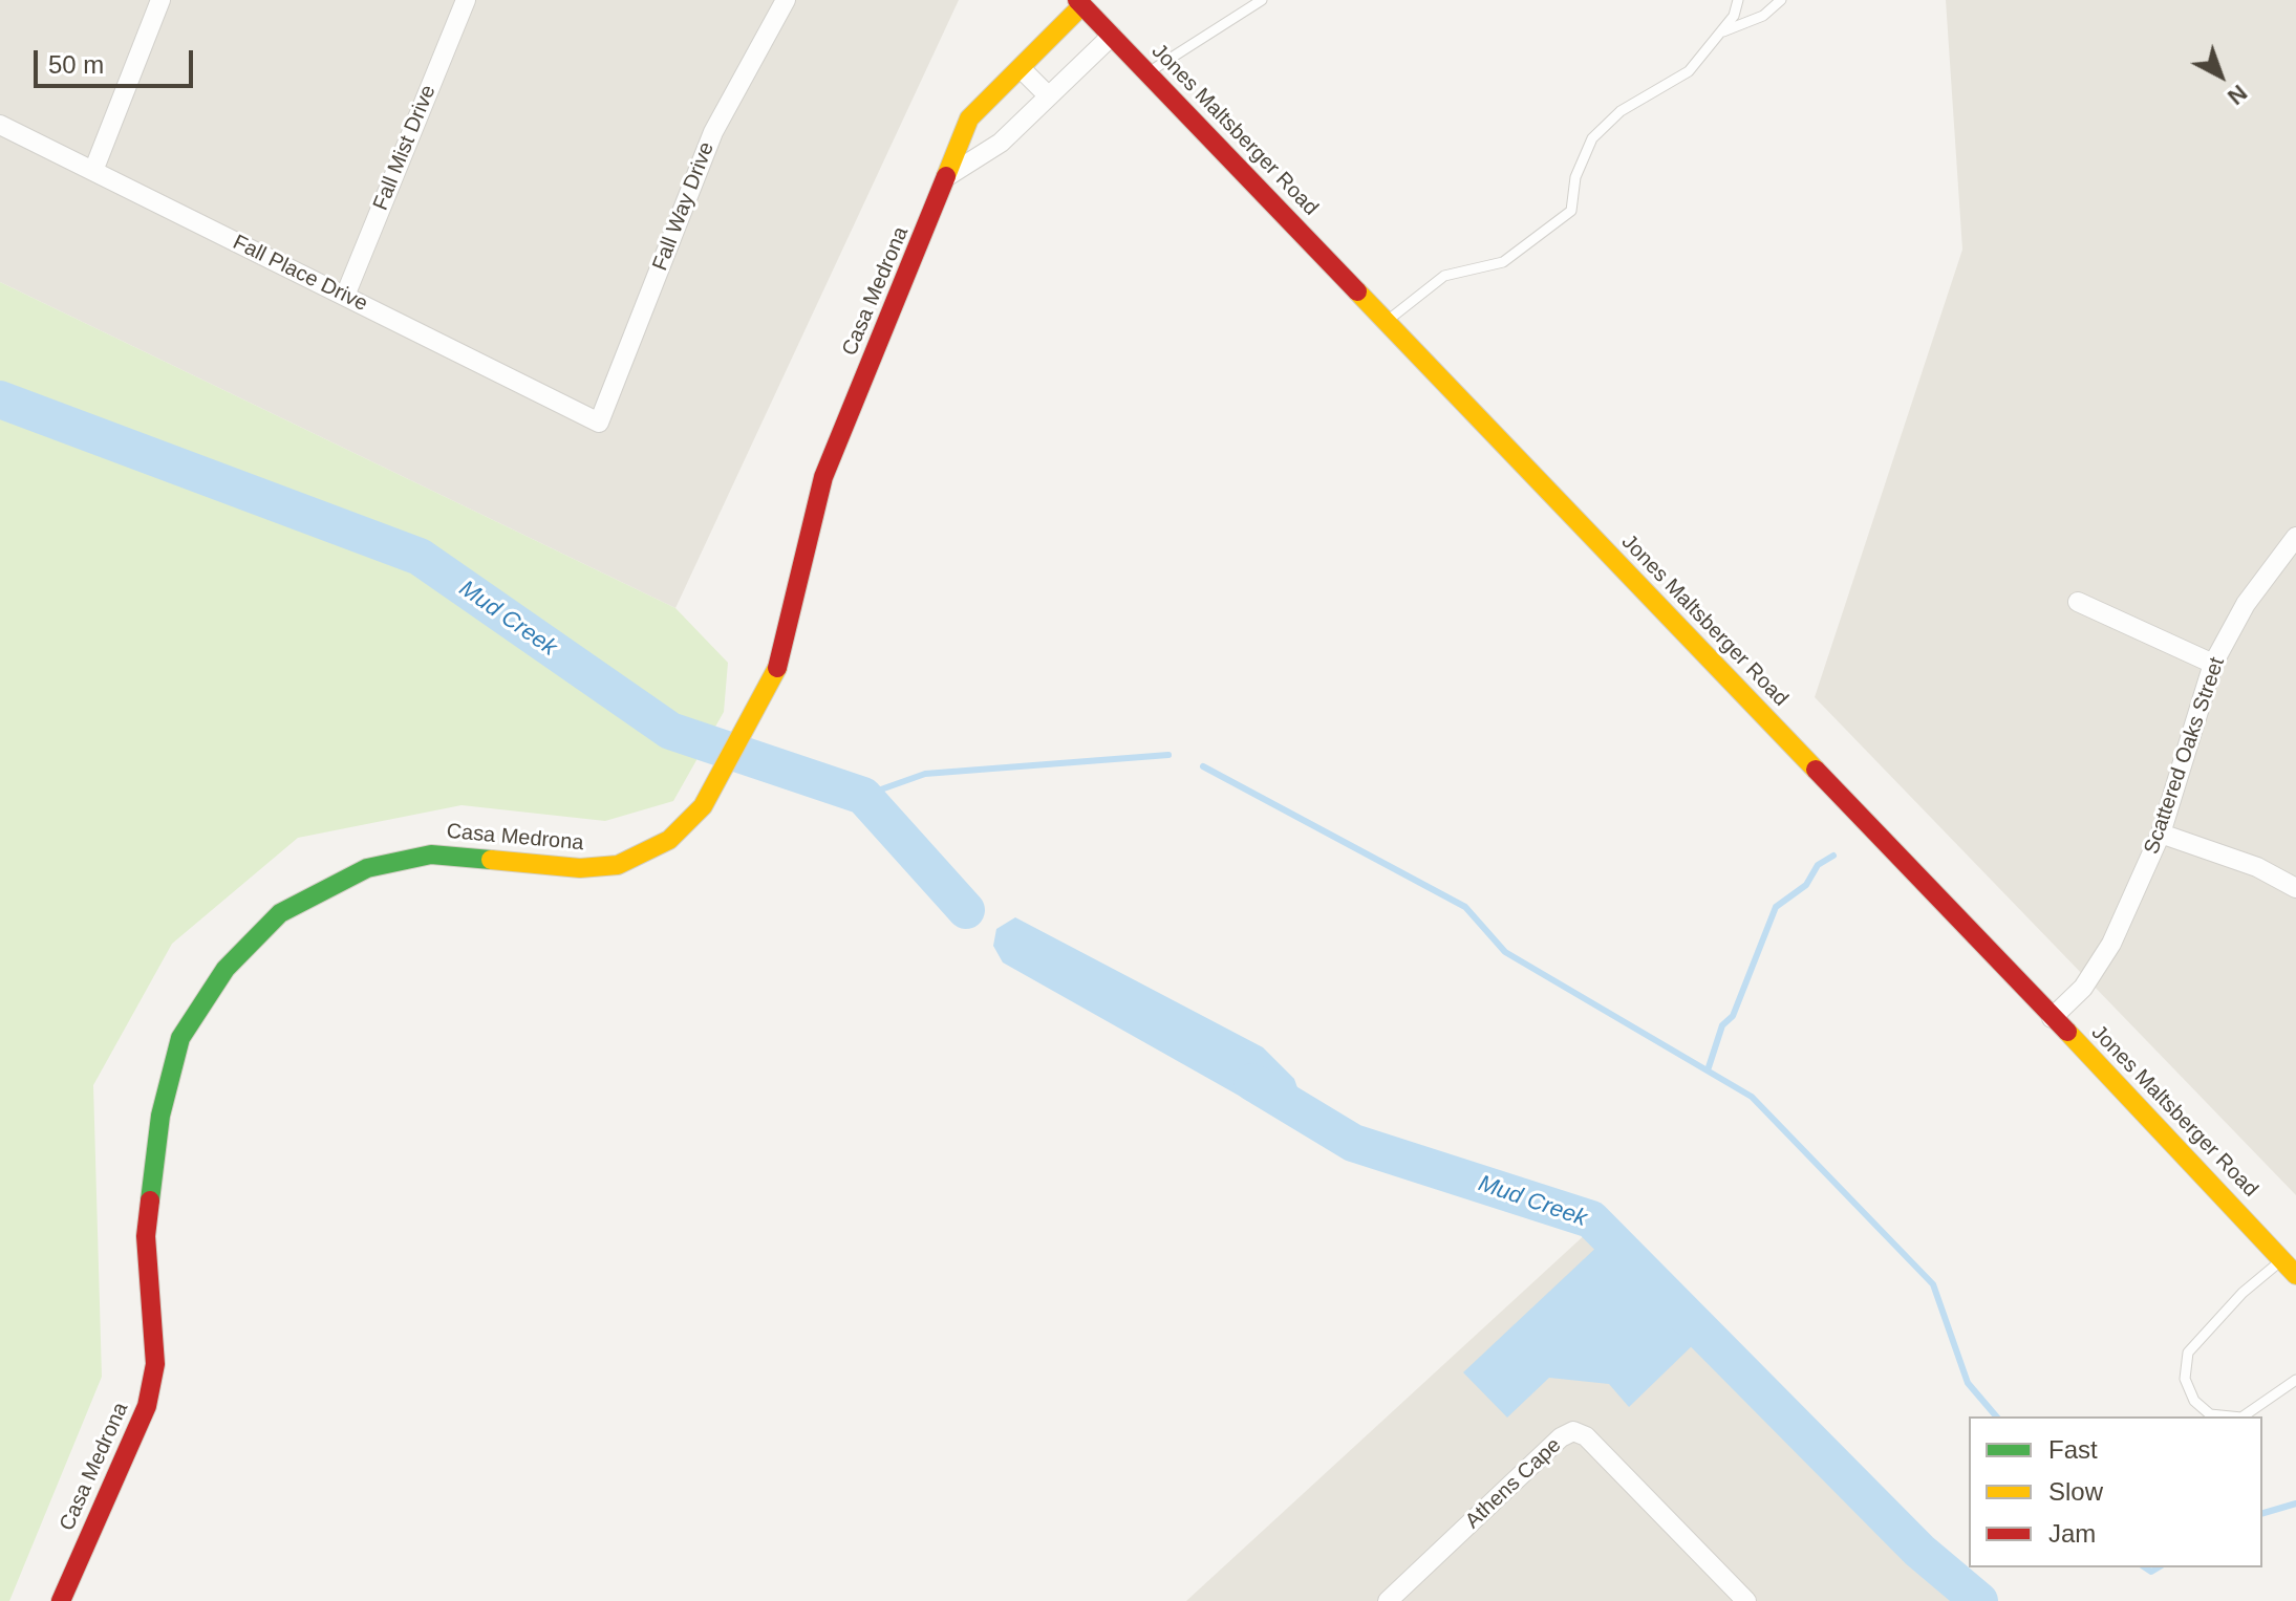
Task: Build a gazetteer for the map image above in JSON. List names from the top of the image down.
{
  "streets": {
    "street": [
      "Jones Maltsberger Road",
      "Fall Mist Drive",
      "Fall Way Drive",
      "Fall Place Drive",
      "Casa Medrona",
      "Scattered Oaks Street",
      "Athens Cape"
    ]
  },
  "crossings": [
    ["Jones Maltsberger Road", "Casa Medrona"],
    ["Jones Maltsberger Road", "Scattered Oaks Street"],
    ["Fall Mist Drive", "Fall Place Drive"],
    ["Fall Way Drive", "Fall Place Drive"]
  ],
  "water": ["Mud Creek"],
  "legend": ["Fast", "Slow", "Jam"],
  "scale_bar": "50 m",
  "north": "bottom right"
}
